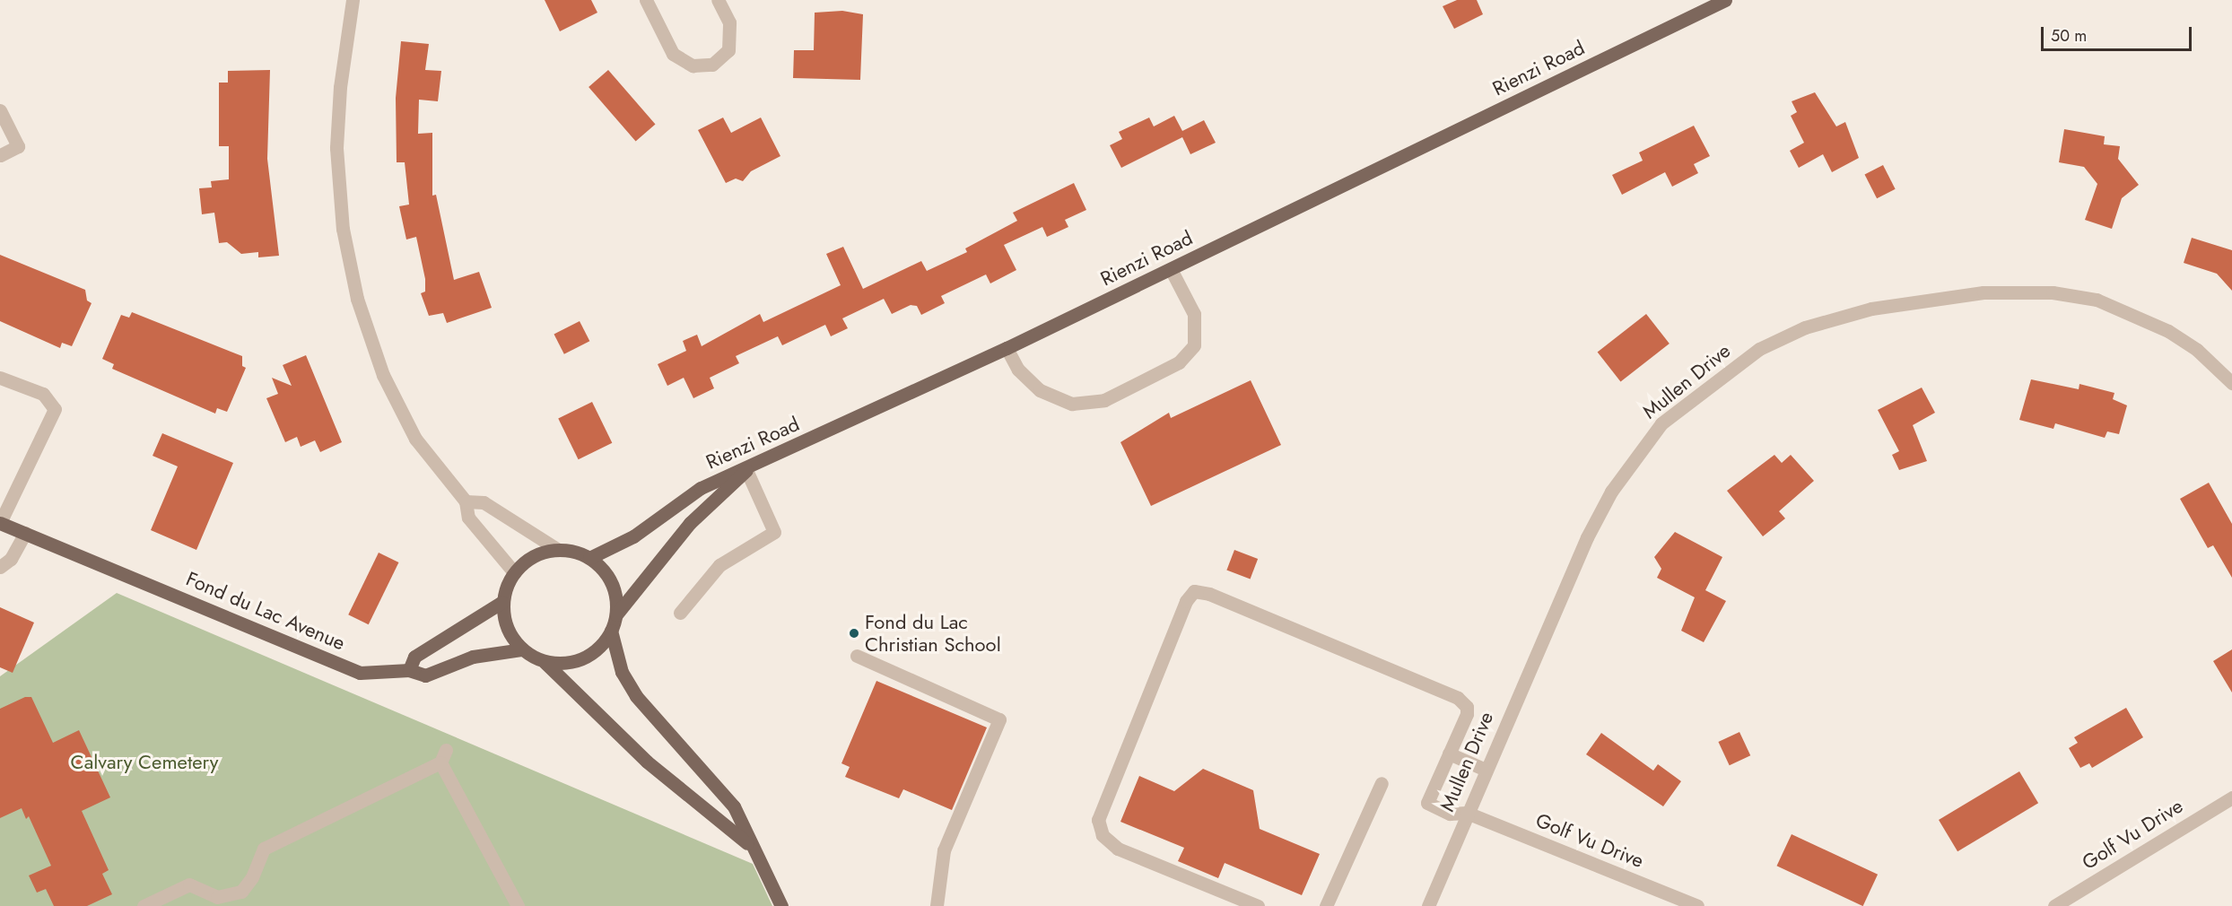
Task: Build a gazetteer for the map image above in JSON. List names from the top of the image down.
{
  "streets": {
    "main road": ["Rienzi Road", "Fond du Lac Avenue"],
    "street": ["Mullen Drive", "Golf Vu Drive"]
  },
  "crossings": [
    ["Rienzi Road", "Fond du Lac Avenue"],
    ["Mullen Drive", "Golf Vu Drive"]
  ],
  "parks": ["Calvary Cemetery"],
  "places": ["Fond du Lac Christian School"],
  "scale_bar": "50 m"
}
